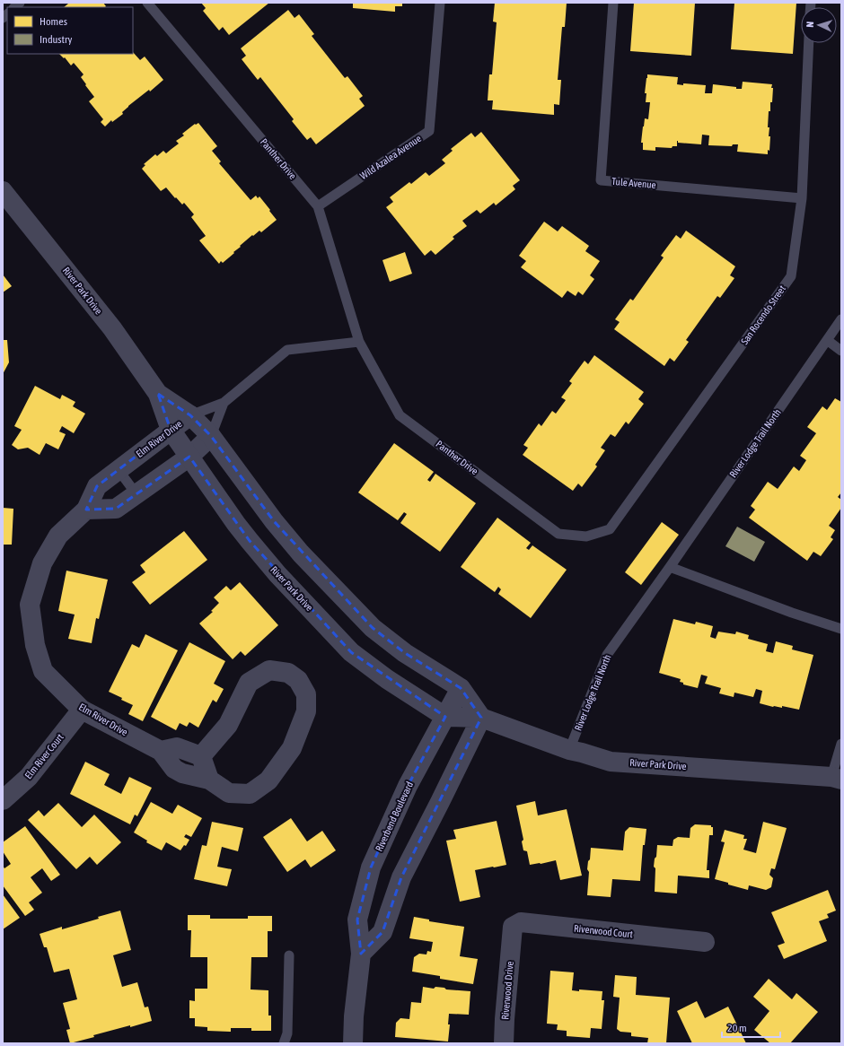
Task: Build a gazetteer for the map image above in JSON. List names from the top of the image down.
{
  "streets": {
    "street": [
      "River Park Drive",
      "Elm River Drive",
      "Elm River Court",
      "Riverbend Boulevard",
      "Riverwood Court",
      "Riverwood Drive"
    ],
    "lane": [
      "Wild Azalea Avenue",
      "Panther Drive",
      "Tule Avenue",
      "San Rocendo Street",
      "River Lodge Trail North"
    ]
  },
  "crossings": [
    ["Wild Azalea Avenue", "Panther Drive"],
    ["Panther Drive", "San Rocendo Street"],
    ["Tule Avenue", "San Rocendo Street"],
    ["River Park Drive", "Elm River Drive"],
    ["River Park Drive", "River Lodge Trail North"],
    ["River Park Drive", "Riverbend Boulevard"],
    ["Elm River Drive", "Elm River Court"],
    ["Riverwood Court", "Riverwood Drive"]
  ],
  "legend": ["Homes", "Industry"],
  "scale_bar": "20 m",
  "north": "left"
}
